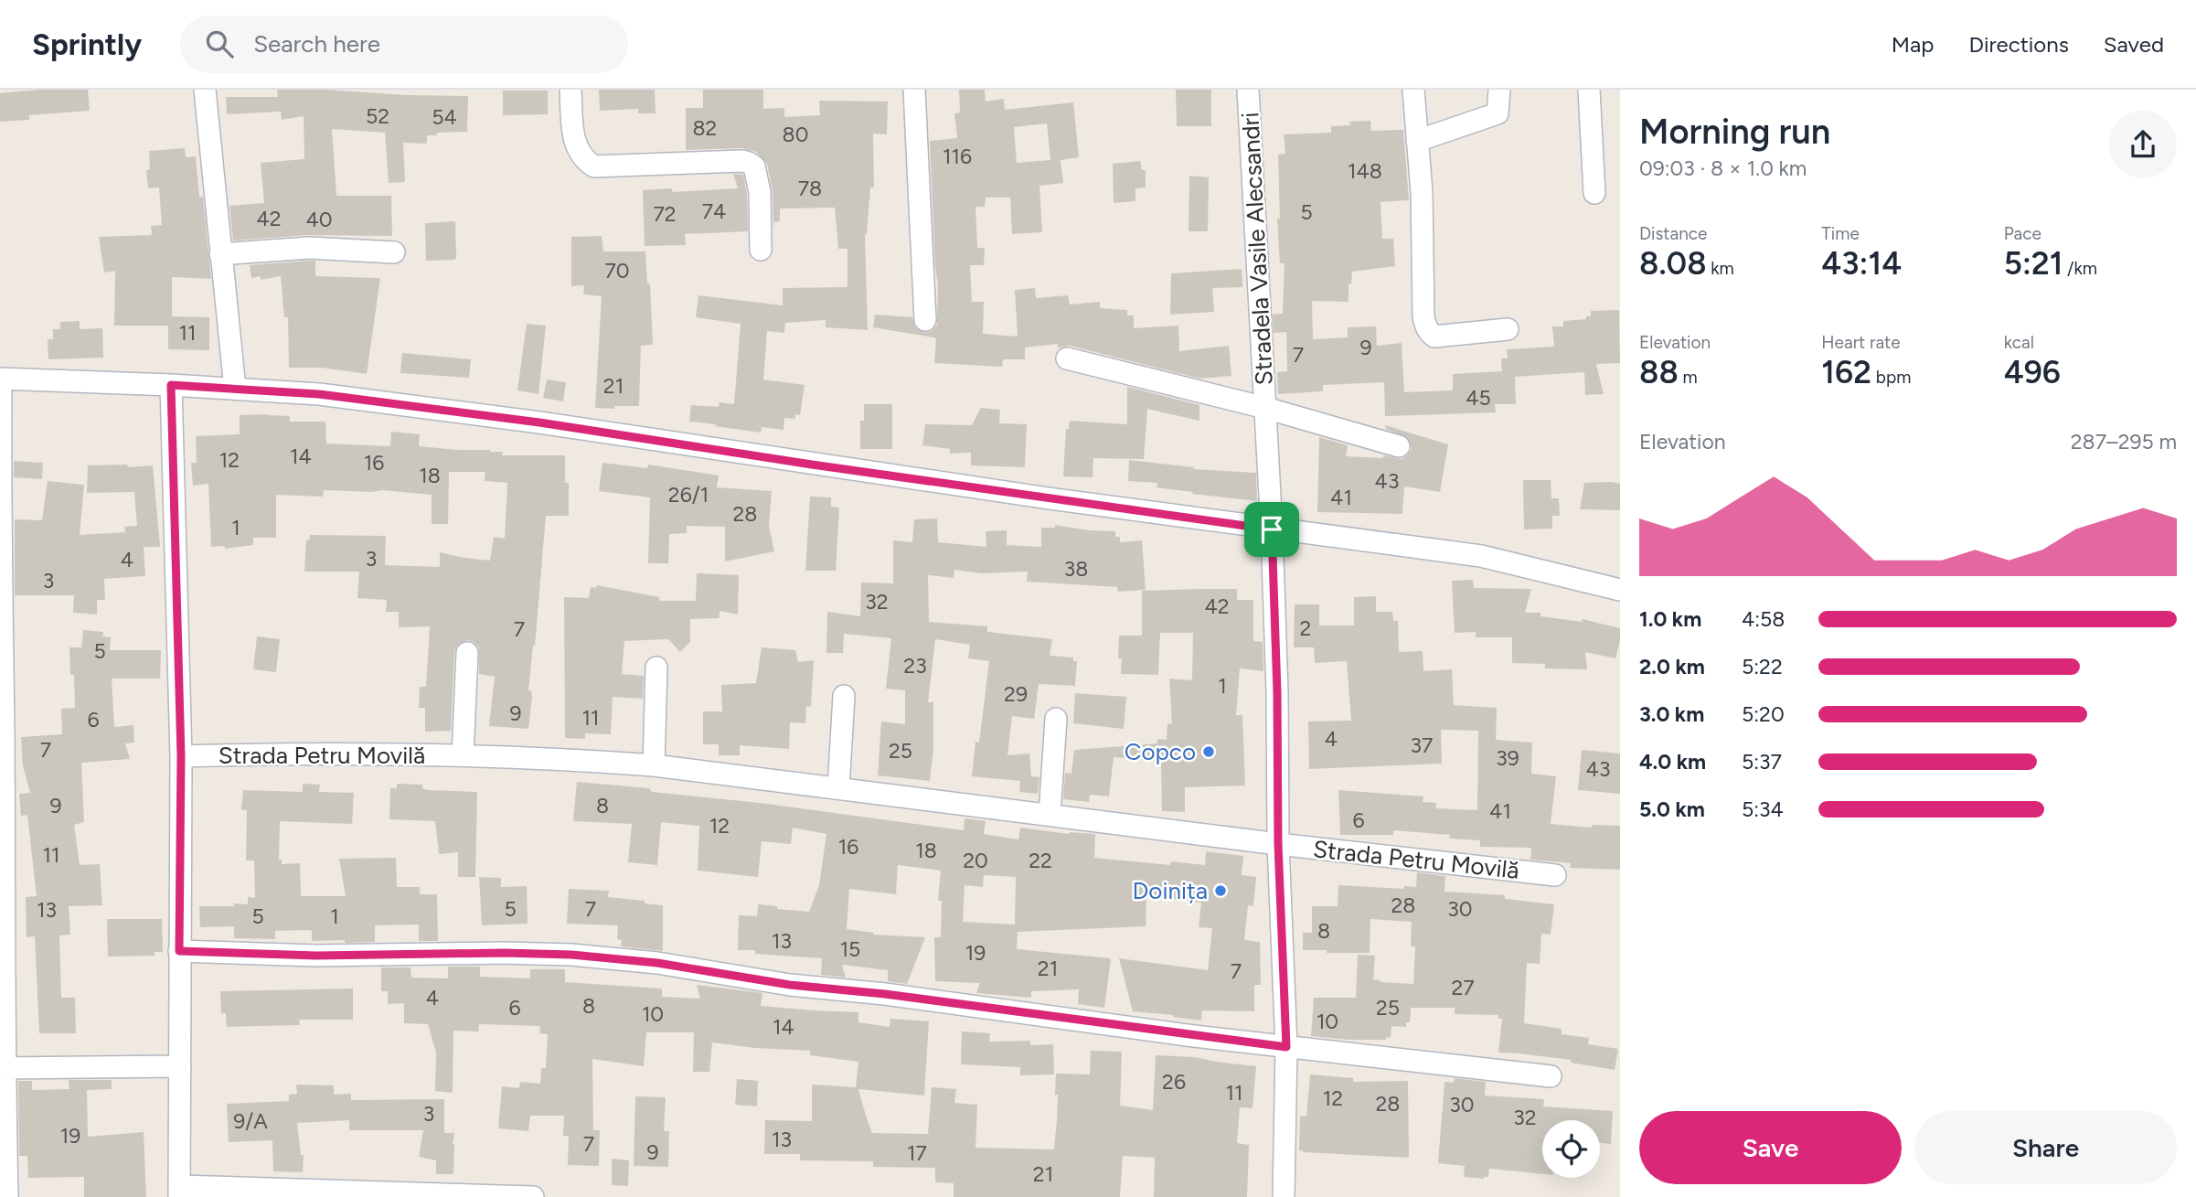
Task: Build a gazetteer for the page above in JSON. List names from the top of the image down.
{
  "streets": {
    "street": ["Stradela Vasile Alecsandri", "Strada Petru Movilă"]
  },
  "crossings": [
    ["Stradela Vasile Alecsandri", "Strada Petru Movilă"]
  ],
  "places": ["Copco", "Doinița"],
  "house_numbers": [
    "52",
    "54",
    "82",
    "80",
    "116",
    "148",
    "78",
    "74",
    "5",
    "72",
    "42",
    "40",
    "70",
    "11",
    "9",
    "7",
    "21",
    "45",
    "14",
    "12",
    "16",
    "18",
    "43",
    "26/1",
    "41",
    "28",
    "1",
    "3",
    "4",
    "38",
    "3",
    "32",
    "42",
    "2",
    "7",
    "5",
    "23",
    "1",
    "29",
    "9",
    "11",
    "6",
    "4",
    "37",
    "7",
    "25",
    "39",
    "43",
    "9",
    "8",
    "41",
    "6",
    "12",
    "16",
    "18",
    "11",
    "20",
    "22",
    "28",
    "5",
    "7",
    "30",
    "13",
    "5",
    "1",
    "8",
    "13",
    "15",
    "19",
    "21",
    "7",
    "27",
    "4",
    "8",
    "6",
    "25",
    "10",
    "10",
    "14",
    "26",
    "11",
    "12",
    "28",
    "30",
    "3",
    "32",
    "9/A",
    "19",
    "13",
    "7",
    "9",
    "17",
    "21"
  ],
  "page": {
    "header": "Sprintly",
    "search": "Search here",
    "nav": ["Map", "Directions", "Saved"],
    "heading": ["Morning run", "09:03 · 8 × 1.0 km"],
    "stats": [
      ["Distance", "8.08 km"],
      ["Time", "43:14"],
      ["Pace", "5:21 /km"],
      ["Elevation", "88 m"],
      ["Heart rate", "162 bpm"],
      ["kcal", "496"]
    ],
    "chart": ["Elevation", "287–295 m"],
    "list": [
      {
        "name": "1.0 km",
        "note": "4:58"
      },
      {
        "name": "2.0 km",
        "note": "5:22"
      },
      {
        "name": "3.0 km",
        "note": "5:20"
      },
      {
        "name": "4.0 km",
        "note": "5:37"
      },
      {
        "name": "5.0 km",
        "note": "5:34"
      }
    ],
    "buttons": ["Save", "Share"]
  }
}
